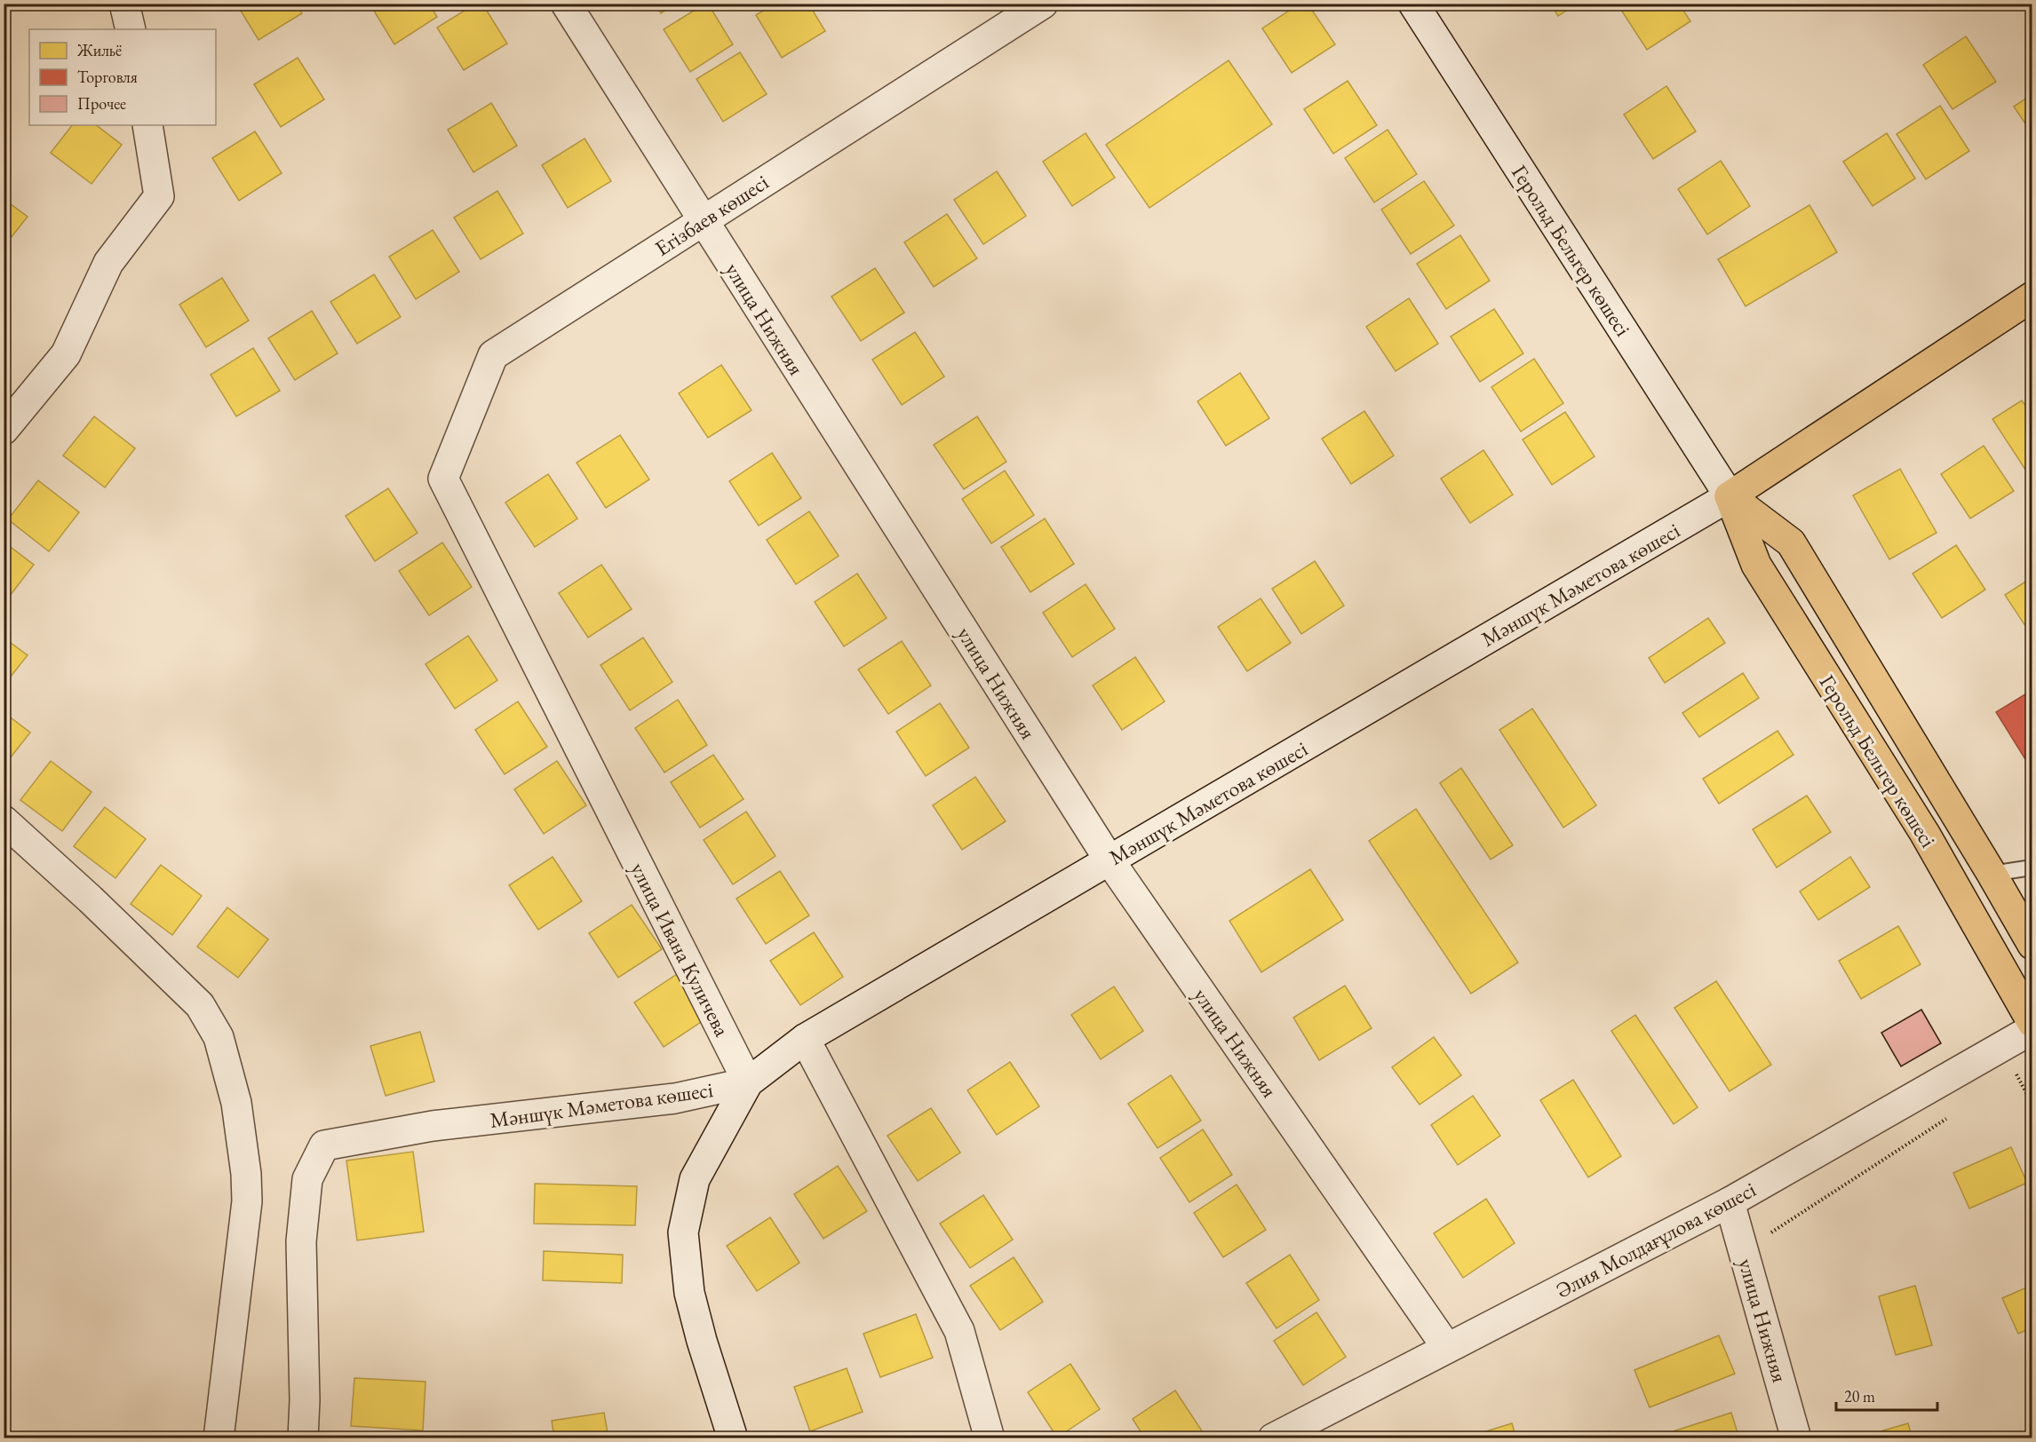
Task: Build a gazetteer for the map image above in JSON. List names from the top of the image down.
{
  "streets": {
    "main road": ["Герольд Бельгер көшесі", "Мәншүк Мәметова көшесі"],
    "street": [
      "Егізбаев көшесі",
      "улица Нижняя",
      "улица Ивана Куличева",
      "Әлия Молдағұлова көшесі"
    ]
  },
  "crossings": [
    ["Егізбаев көшесі", "улица Нижняя"],
    ["Егізбаев көшесі", "улица Ивана Куличева"],
    ["Герольд Бельгер көшесі", "Мәншүк Мәметова көшесі"],
    ["улица Нижняя", "Мәншүк Мәметова көшесі"],
    ["улица Нижняя", "Әлия Молдағұлова көшесі"],
    ["Мәншүк Мәметова көшесі", "улица Ивана Куличева"]
  ],
  "legend": ["Жильё", "Торговля", "Прочее"],
  "scale_bar": "20 m"
}
